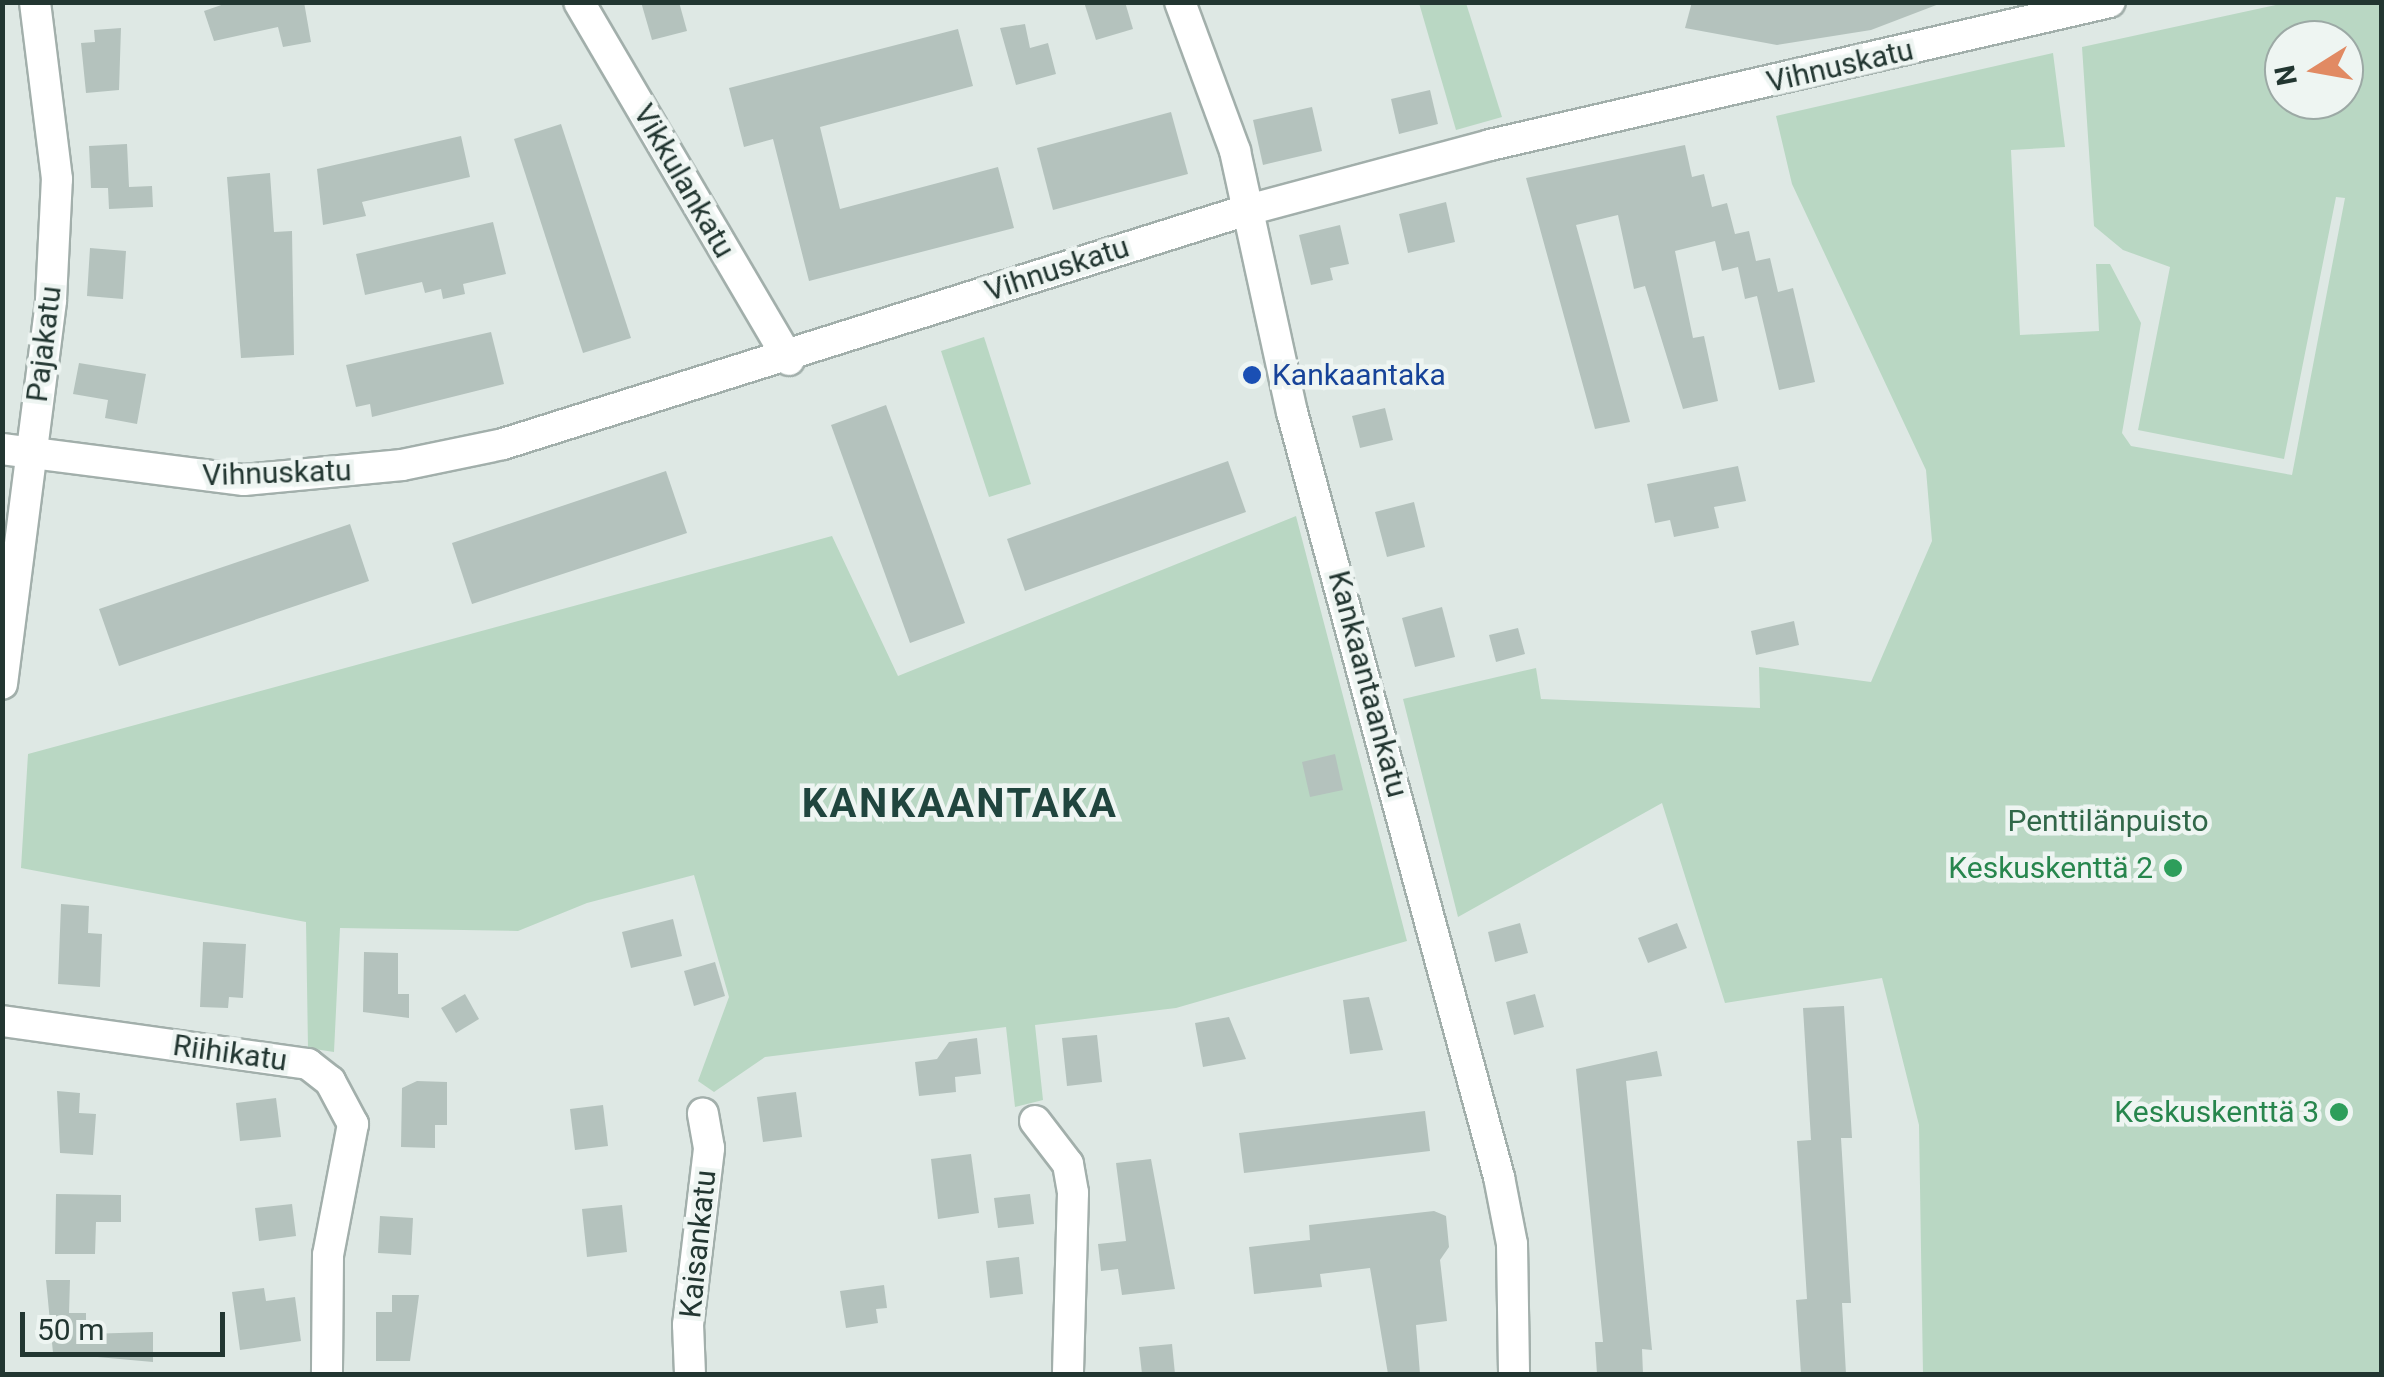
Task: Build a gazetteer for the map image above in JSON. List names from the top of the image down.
{
  "streets": {
    "street": [
      "Vihnuskatu",
      "Vikkulankatu",
      "Pajakatu",
      "Kankaantaankatu",
      "Riihikatu",
      "Kaisankatu"
    ]
  },
  "crossings": [
    ["Vihnuskatu", "Vikkulankatu"],
    ["Vihnuskatu", "Pajakatu"],
    ["Vihnuskatu", "Kankaantaankatu"]
  ],
  "districts": ["KANKAANTAKA"],
  "parks": ["Penttilänpuisto"],
  "places": ["Kankaantaka", "Keskuskenttä 2", "Keskuskenttä 3"],
  "scale_bar": "50 m",
  "north": "left"
}
